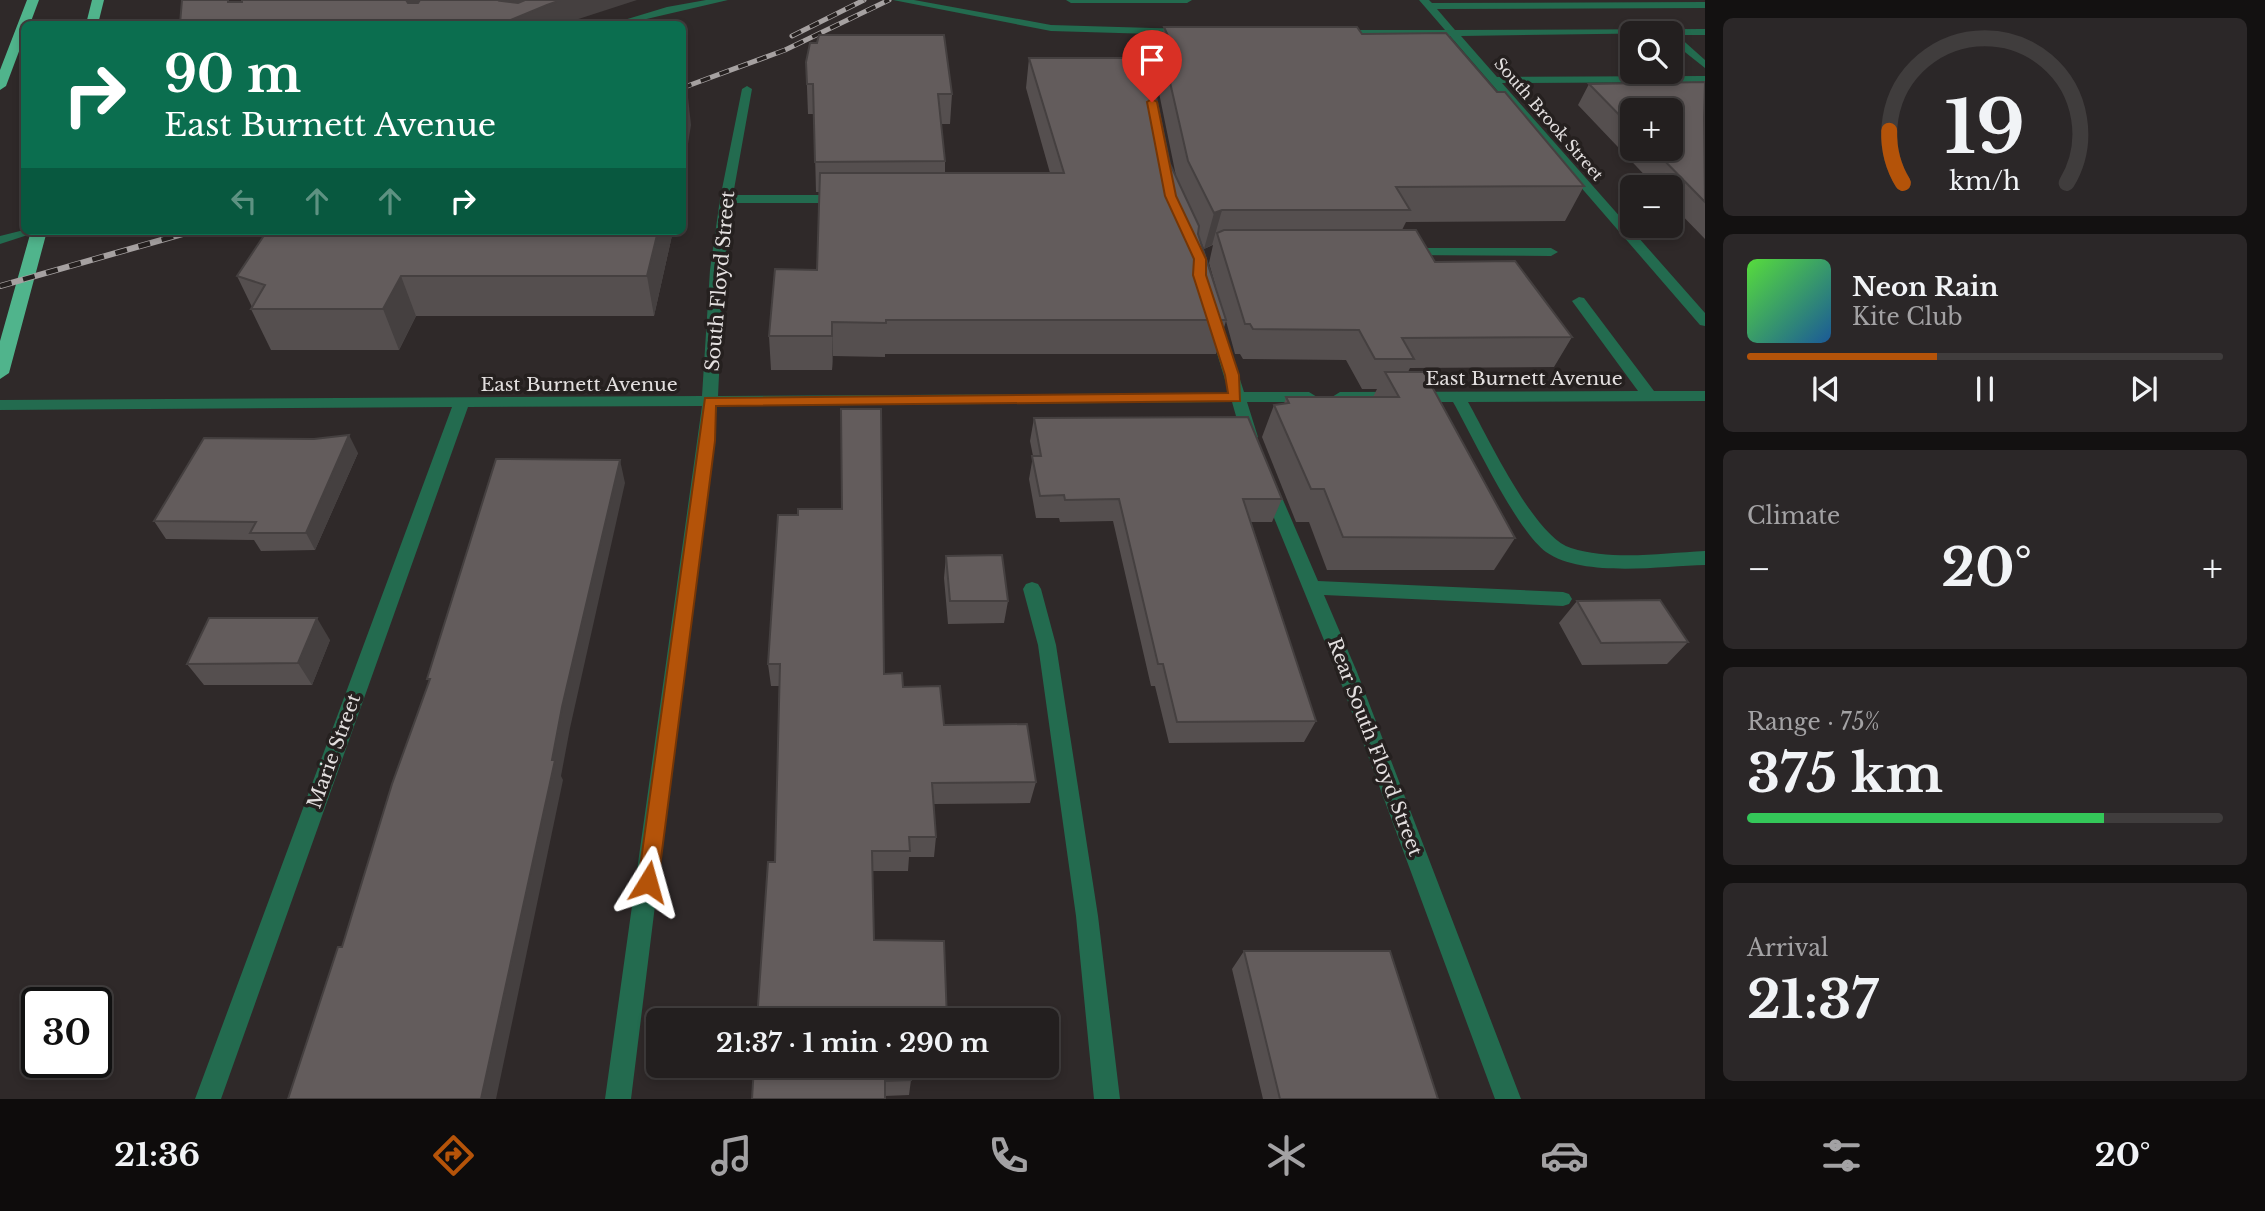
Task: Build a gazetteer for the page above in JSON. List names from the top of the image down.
{
  "streets": {
    "street": [
      "South Brook Street",
      "South Floyd Street",
      "East Burnett Avenue",
      "Rear South Floyd Street",
      "Marie Street"
    ]
  },
  "crossings": [
    ["South Floyd Street", "East Burnett Avenue"],
    ["East Burnett Avenue", "Rear South Floyd Street"],
    ["East Burnett Avenue", "Marie Street"]
  ],
  "page": {
    "map_buttons": ["+", "−"],
    "turn": ["90 m", "East Burnett Avenue"],
    "song": ["Neon Rain", "Kite Club"],
    "tile": [
      "Climate",
      ["Range · 75%", "375 km"],
      ["Arrival", "21:37"]
    ],
    "heat": ["−", "20°", "+"],
    "limit": "30",
    "trip": "21:37 · 1 min · 290 m",
    "tabs": ["21:36", "20°"],
    "gauge": ["19", "km/h"]
  }
}
